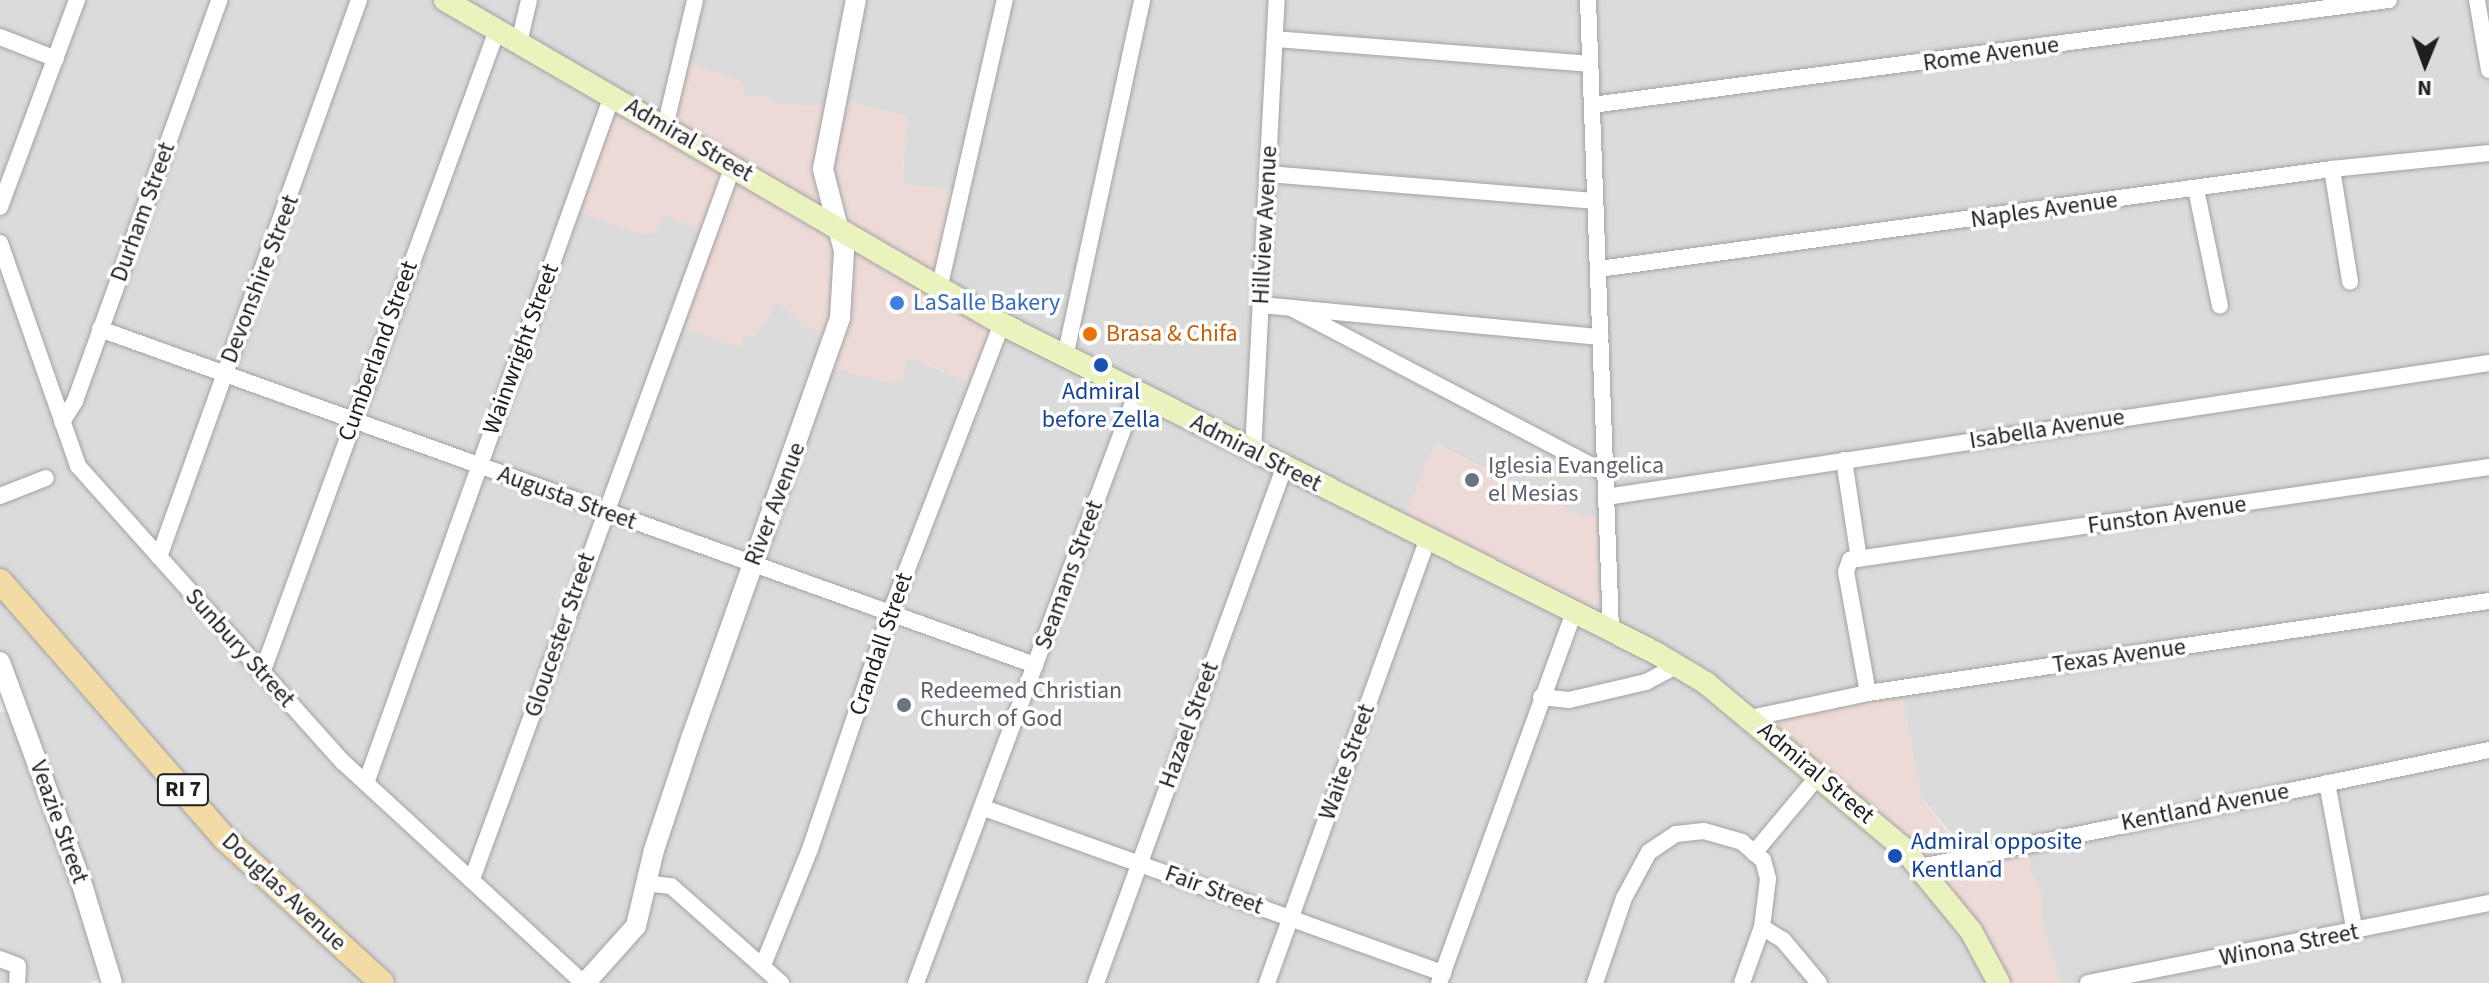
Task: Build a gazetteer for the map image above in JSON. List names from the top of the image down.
{
  "streets": {
    "main road": ["Admiral Street", "RI 7", "Douglas Avenue"],
    "street": [
      "Rome Avenue",
      "Naples Avenue",
      "Durham Street",
      "Hillview Avenue",
      "Devonshire Street",
      "Wainwright Street",
      "Cumberland Street",
      "Isabella Avenue",
      "Augusta Street",
      "River Avenue",
      "Funston Avenue",
      "Seamans Street",
      "Gloucester Street",
      "Crandall Street",
      "Sunbury Street",
      "Texas Avenue",
      "Hazael Street",
      "Waite Street",
      "Kentland Avenue",
      "Veazie Street",
      "Fair Street",
      "Winona Street"
    ]
  },
  "crossings": [
    ["Admiral Street", "Hillview Avenue"],
    ["Admiral Street", "Wainwright Street"],
    ["Admiral Street", "Cumberland Street"],
    ["Admiral Street", "River Avenue"],
    ["Admiral Street", "Seamans Street"],
    ["Admiral Street", "Gloucester Street"],
    ["Admiral Street", "Crandall Street"],
    ["Admiral Street", "Texas Avenue"],
    ["Admiral Street", "Hazael Street"],
    ["Admiral Street", "Waite Street"],
    ["Admiral Street", "Kentland Avenue"],
    ["Durham Street", "Augusta Street"],
    ["Durham Street", "Sunbury Street"],
    ["Devonshire Street", "Augusta Street"],
    ["Devonshire Street", "Sunbury Street"],
    ["Wainwright Street", "Augusta Street"],
    ["Wainwright Street", "Sunbury Street"],
    ["Cumberland Street", "Augusta Street"],
    ["Cumberland Street", "Sunbury Street"],
    ["Augusta Street", "River Avenue"],
    ["Augusta Street", "Seamans Street"],
    ["Augusta Street", "Gloucester Street"],
    ["Augusta Street", "Crandall Street"],
    ["River Avenue", "Sunbury Street"],
    ["Seamans Street", "Fair Street"],
    ["Gloucester Street", "Sunbury Street"],
    ["Hazael Street", "Fair Street"],
    ["Waite Street", "Fair Street"]
  ],
  "places": [
    "LaSalle Bakery",
    "Brasa & Chifa",
    "Admiral before Zella",
    "Iglesia Evangelica el Mesias",
    "Redeemed Christian Church of God",
    "Admiral opposite Kentland"
  ],
  "north": "bottom"
}
